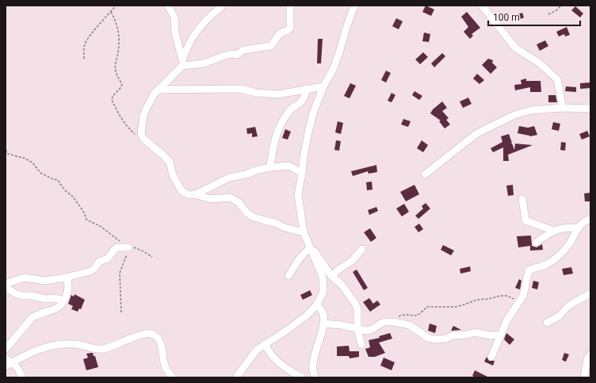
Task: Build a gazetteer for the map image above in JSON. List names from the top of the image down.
{
  "scale_bar": "100 m"
}
